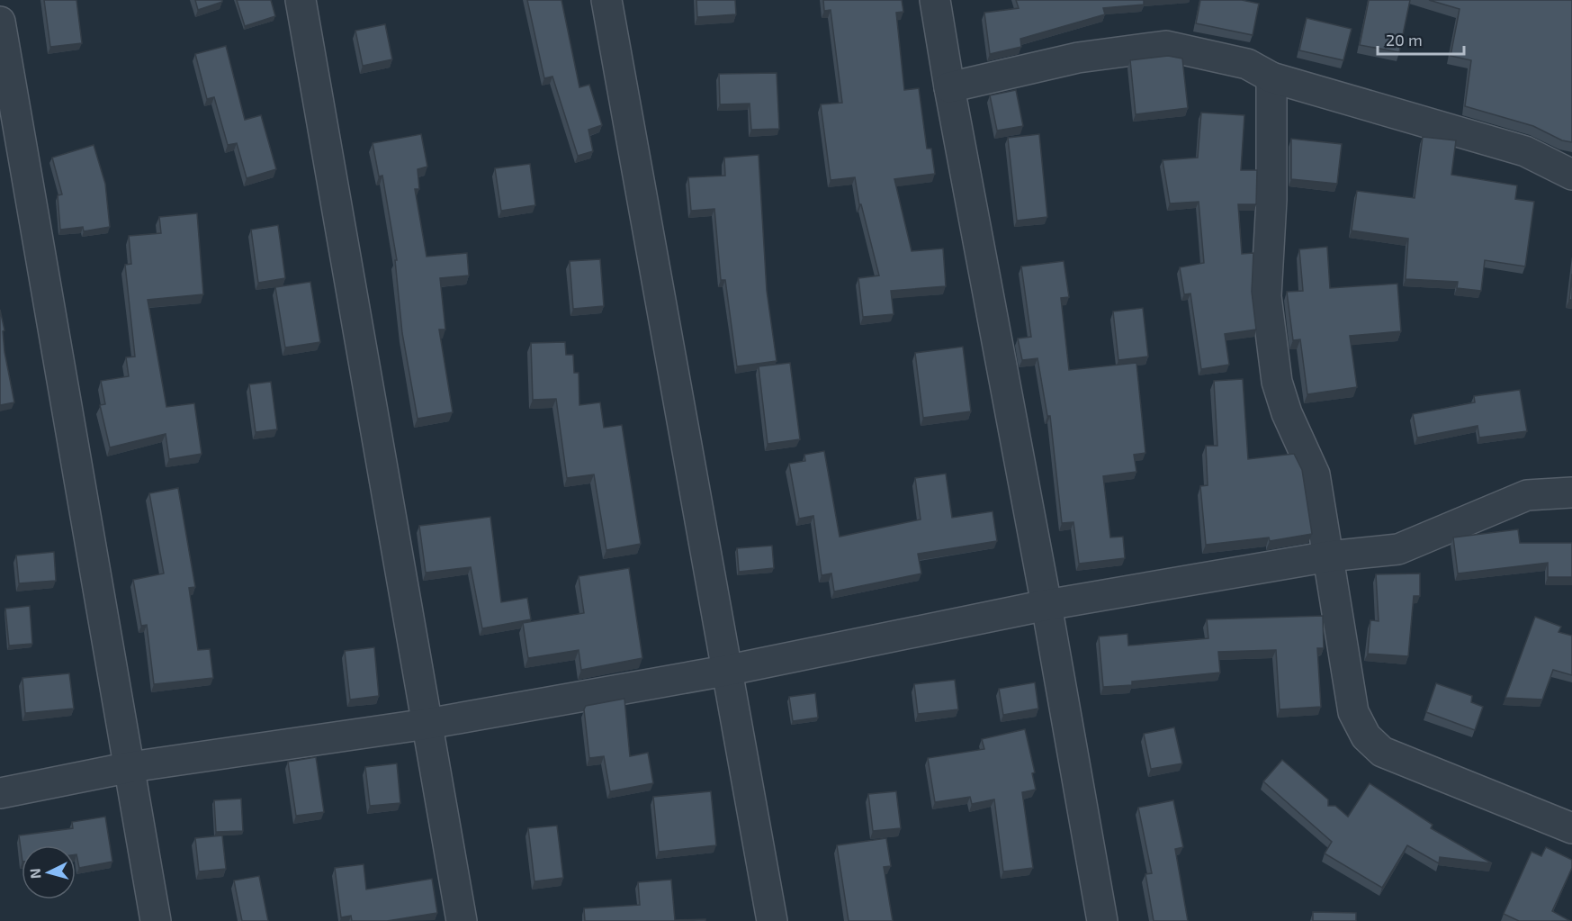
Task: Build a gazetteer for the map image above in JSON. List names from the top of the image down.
{
  "scale_bar": "20 m",
  "north": "left"
}
